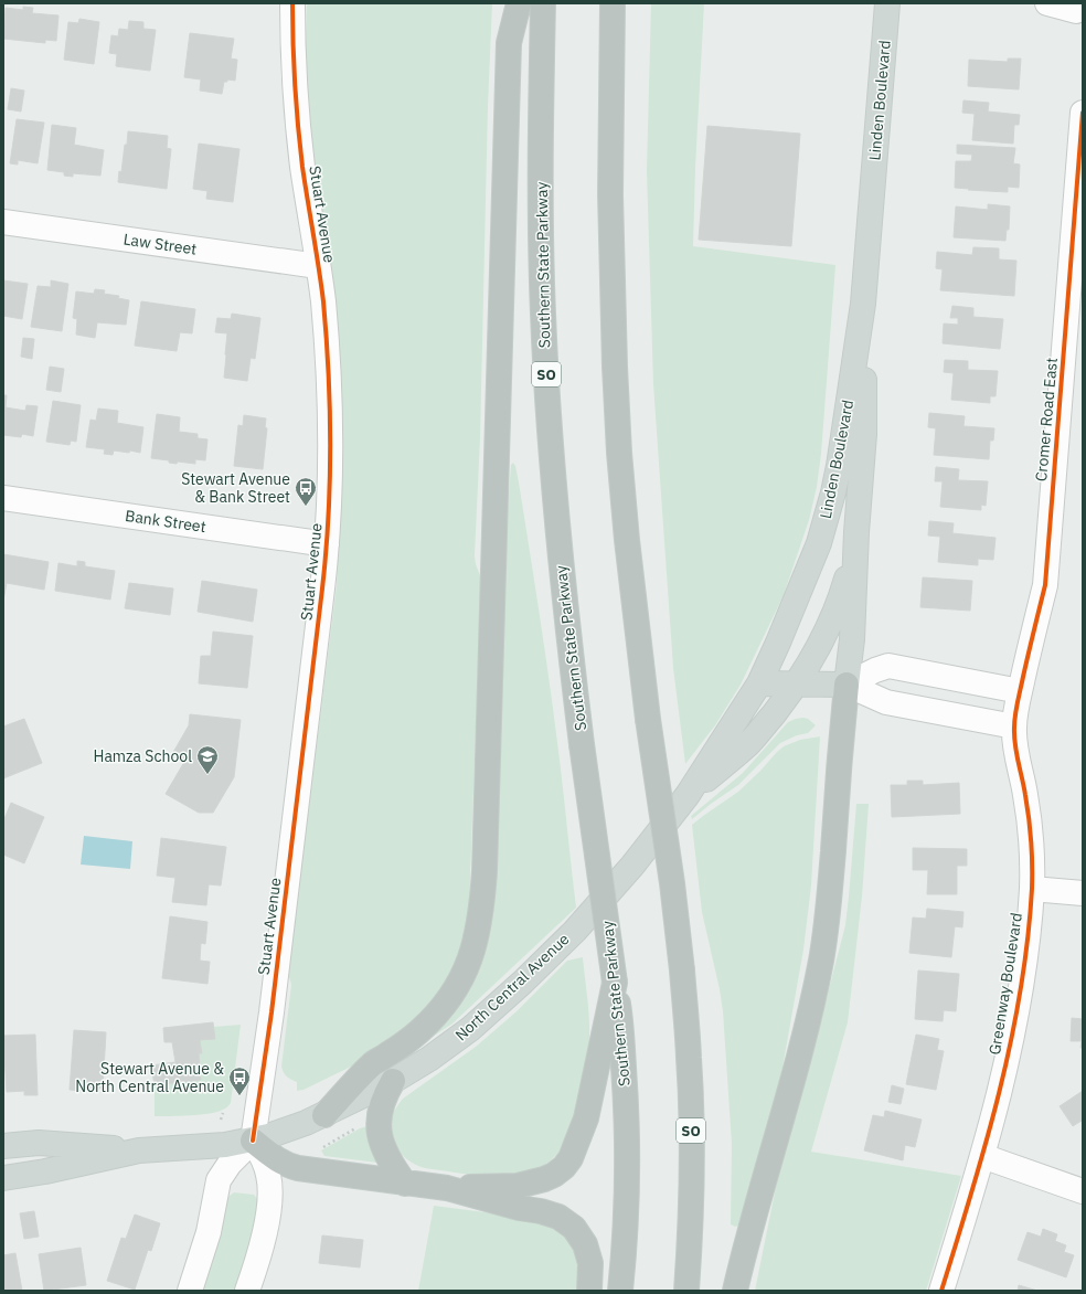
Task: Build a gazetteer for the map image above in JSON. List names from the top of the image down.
{
  "streets": {
    "highway": ["Southern State Parkway", "SO"],
    "main road": ["Linden Boulevard", "North Central Avenue"],
    "street": [
      "Stuart Avenue",
      "Law Street",
      "Cromer Road East",
      "Bank Street",
      "Greenway Boulevard"
    ]
  },
  "crossings": [
    ["Linden Boulevard", "North Central Avenue"],
    ["Stuart Avenue", "Law Street"],
    ["Stuart Avenue", "Bank Street"],
    ["Stuart Avenue", "North Central Avenue"],
    ["Cromer Road East", "Greenway Boulevard"]
  ],
  "places": {
    "bus stop": ["Stewart Avenue & Bank Street", "Stewart Avenue & North Central Avenue"],
    "school or university": ["Hamza School"]
  }
}
